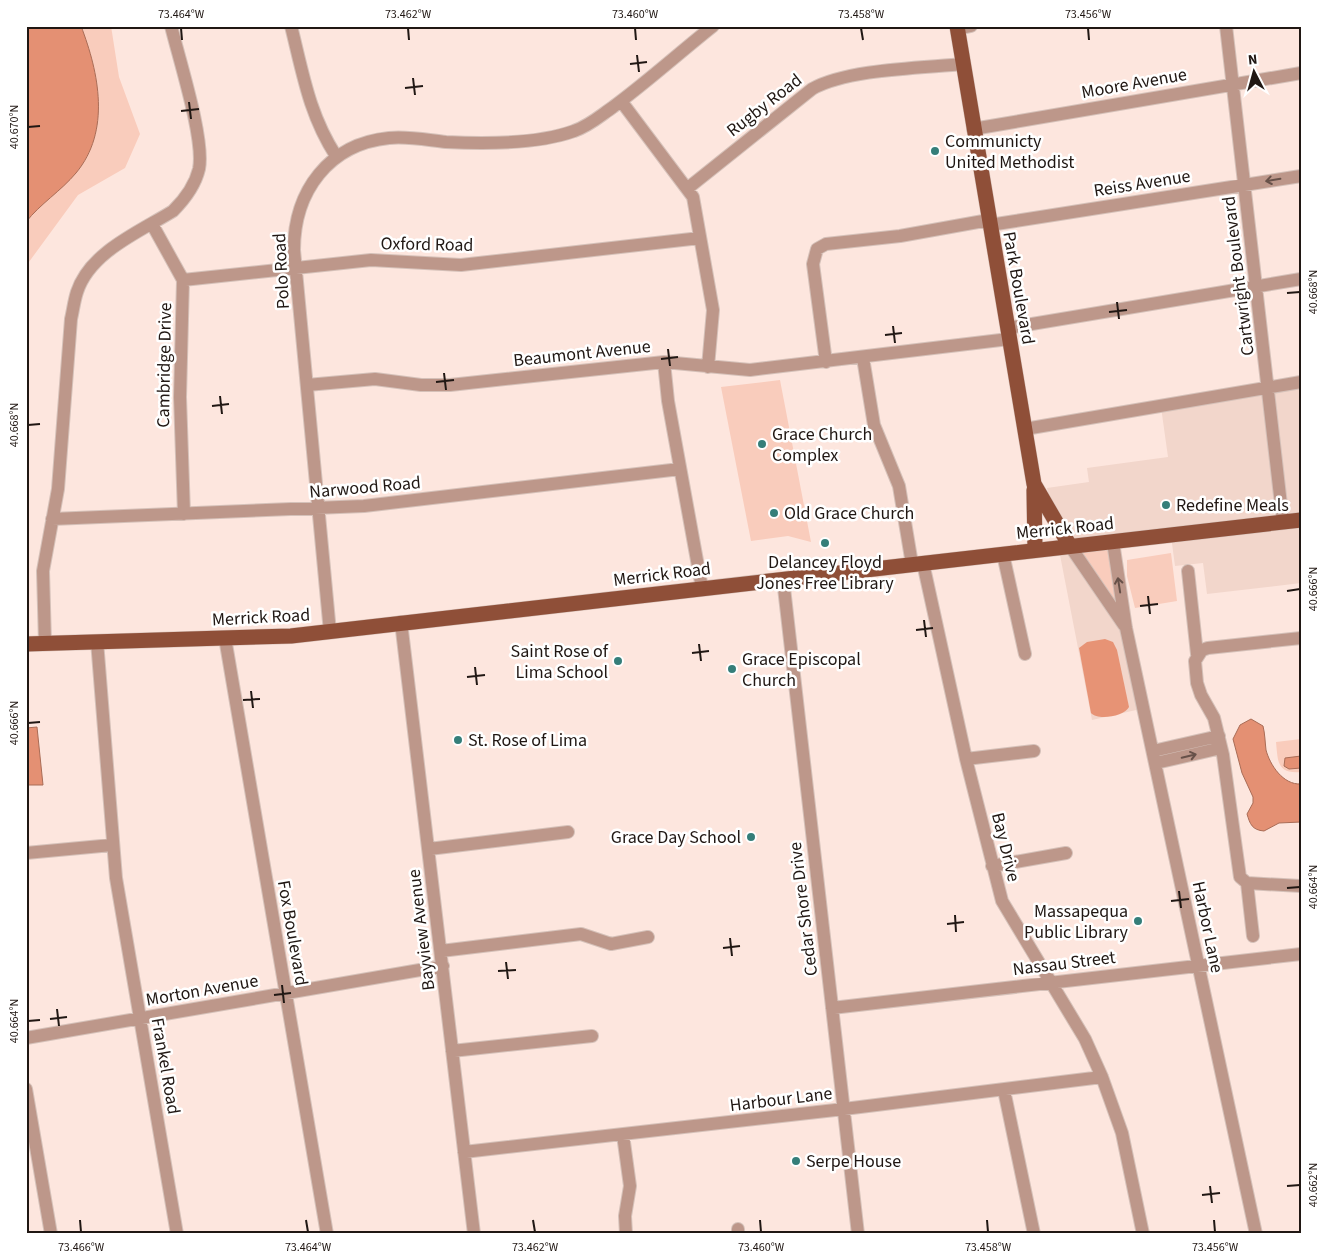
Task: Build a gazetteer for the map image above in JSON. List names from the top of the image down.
{
  "streets": {
    "main road": ["Park Boulevard", "Merrick Road"],
    "street": [
      "Moore Avenue",
      "Rugby Road",
      "Reiss Avenue",
      "Oxford Road",
      "Polo Road",
      "Cartwright Boulevard",
      "Beaumont Avenue",
      "Cambridge Drive",
      "Narwood Road",
      "Bay Drive",
      "Cedar Shore Drive",
      "Harbor Lane",
      "Bayview Avenue",
      "Fox Boulevard",
      "Nassau Street",
      "Morton Avenue",
      "Frankel Road",
      "Harbour Lane"
    ]
  },
  "crossings": [
    ["Moore Avenue", "Cartwright Boulevard"],
    ["Moore Avenue", "Park Boulevard"],
    ["Rugby Road", "Park Boulevard"],
    ["Reiss Avenue", "Cartwright Boulevard"],
    ["Reiss Avenue", "Park Boulevard"],
    ["Reiss Avenue", "Beaumont Avenue"],
    ["Oxford Road", "Polo Road"],
    ["Oxford Road", "Cambridge Drive"],
    ["Polo Road", "Beaumont Avenue"],
    ["Polo Road", "Narwood Road"],
    ["Polo Road", "Merrick Road"],
    ["Cartwright Boulevard", "Beaumont Avenue"],
    ["Cartwright Boulevard", "Merrick Road"],
    ["Park Boulevard", "Beaumont Avenue"],
    ["Park Boulevard", "Merrick Road"],
    ["Park Boulevard", "Harbor Lane"],
    ["Beaumont Avenue", "Bay Drive"],
    ["Cambridge Drive", "Narwood Road"],
    ["Merrick Road", "Bay Drive"],
    ["Merrick Road", "Cedar Shore Drive"],
    ["Merrick Road", "Harbor Lane"],
    ["Merrick Road", "Bayview Avenue"],
    ["Merrick Road", "Fox Boulevard"],
    ["Merrick Road", "Frankel Road"],
    ["Bay Drive", "Nassau Street"],
    ["Bay Drive", "Harbour Lane"],
    ["Cedar Shore Drive", "Nassau Street"],
    ["Cedar Shore Drive", "Harbour Lane"],
    ["Harbor Lane", "Nassau Street"],
    ["Bayview Avenue", "Morton Avenue"],
    ["Bayview Avenue", "Harbour Lane"],
    ["Fox Boulevard", "Morton Avenue"],
    ["Morton Avenue", "Frankel Road"]
  ],
  "places": [
    "Communicty United Methodist",
    "Grace Church Complex",
    "Redefine Meals",
    "Old Grace Church",
    "Delancey Floyd Jones Free Library",
    "Saint Rose of Lima School",
    "Grace Episcopal Church",
    "St. Rose of Lima",
    "Grace Day School",
    "Massapequa Public Library",
    "Serpe House"
  ],
  "north": "top",
  "coordinates": [
    "73.464°W",
    "73.462°W",
    "73.460°W",
    "73.458°W",
    "73.456°W",
    "40.670°N",
    "40.668°N",
    "40.666°N",
    "40.664°N",
    "40.662°N",
    "73.466°W"
  ]
}
